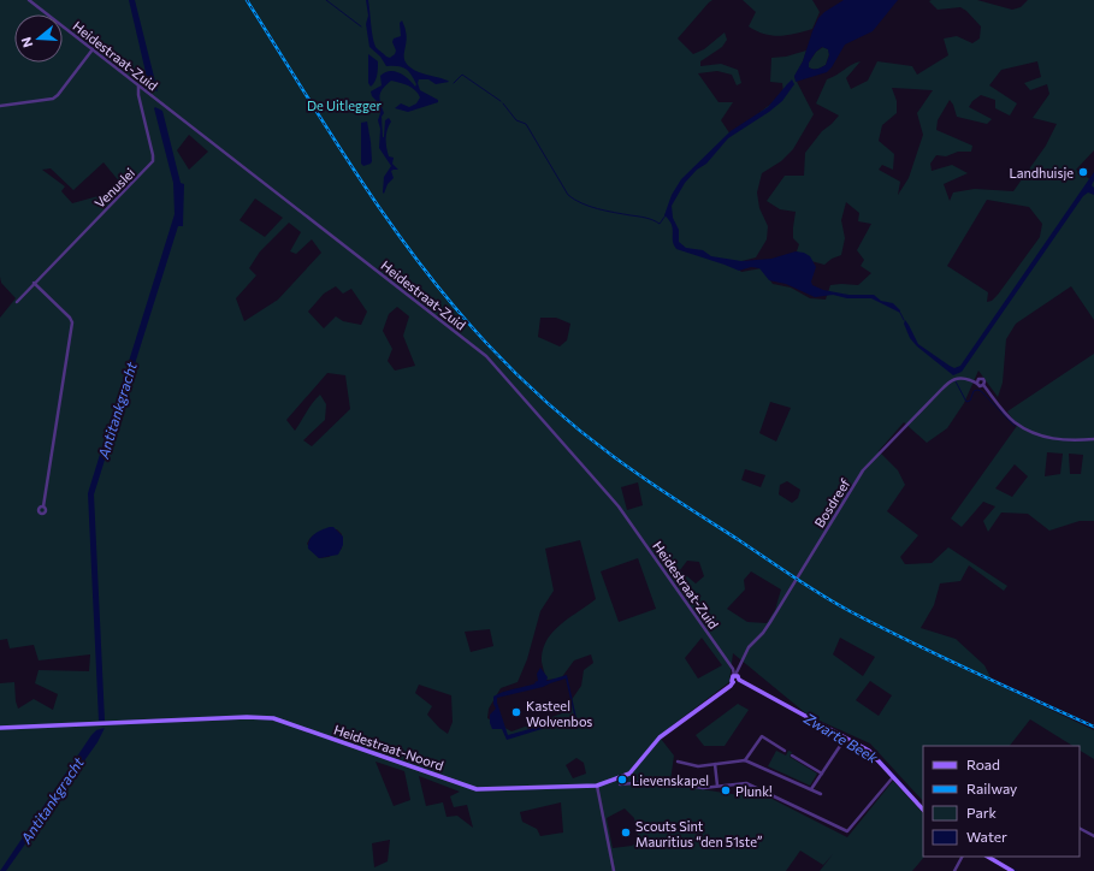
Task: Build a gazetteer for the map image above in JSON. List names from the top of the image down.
{
  "streets": {
    "street": [
      "Heidestraat-Zuid",
      "Venuslei",
      "Bosdreef",
      "Heidestraat-Noord"
    ]
  },
  "crossings": [
    ["Heidestraat-Zuid", "Venuslei"],
    ["Heidestraat-Zuid", "Bosdreef"],
    ["Heidestraat-Zuid", "Heidestraat-Noord"],
    ["Bosdreef", "Heidestraat-Noord"]
  ],
  "water": ["Antitankgracht", "Zwarte Beek"],
  "parks": ["De Uitlegger"],
  "places": [
    "Landhuisje",
    "Kasteel Wolvenbos",
    "Lievenskapel",
    "Plunk!",
    "Scouts Sint Mauritius “den 51ste”"
  ],
  "legend": [
    "Road",
    "Railway",
    "Park",
    "Water"
  ],
  "north": "left"
}
